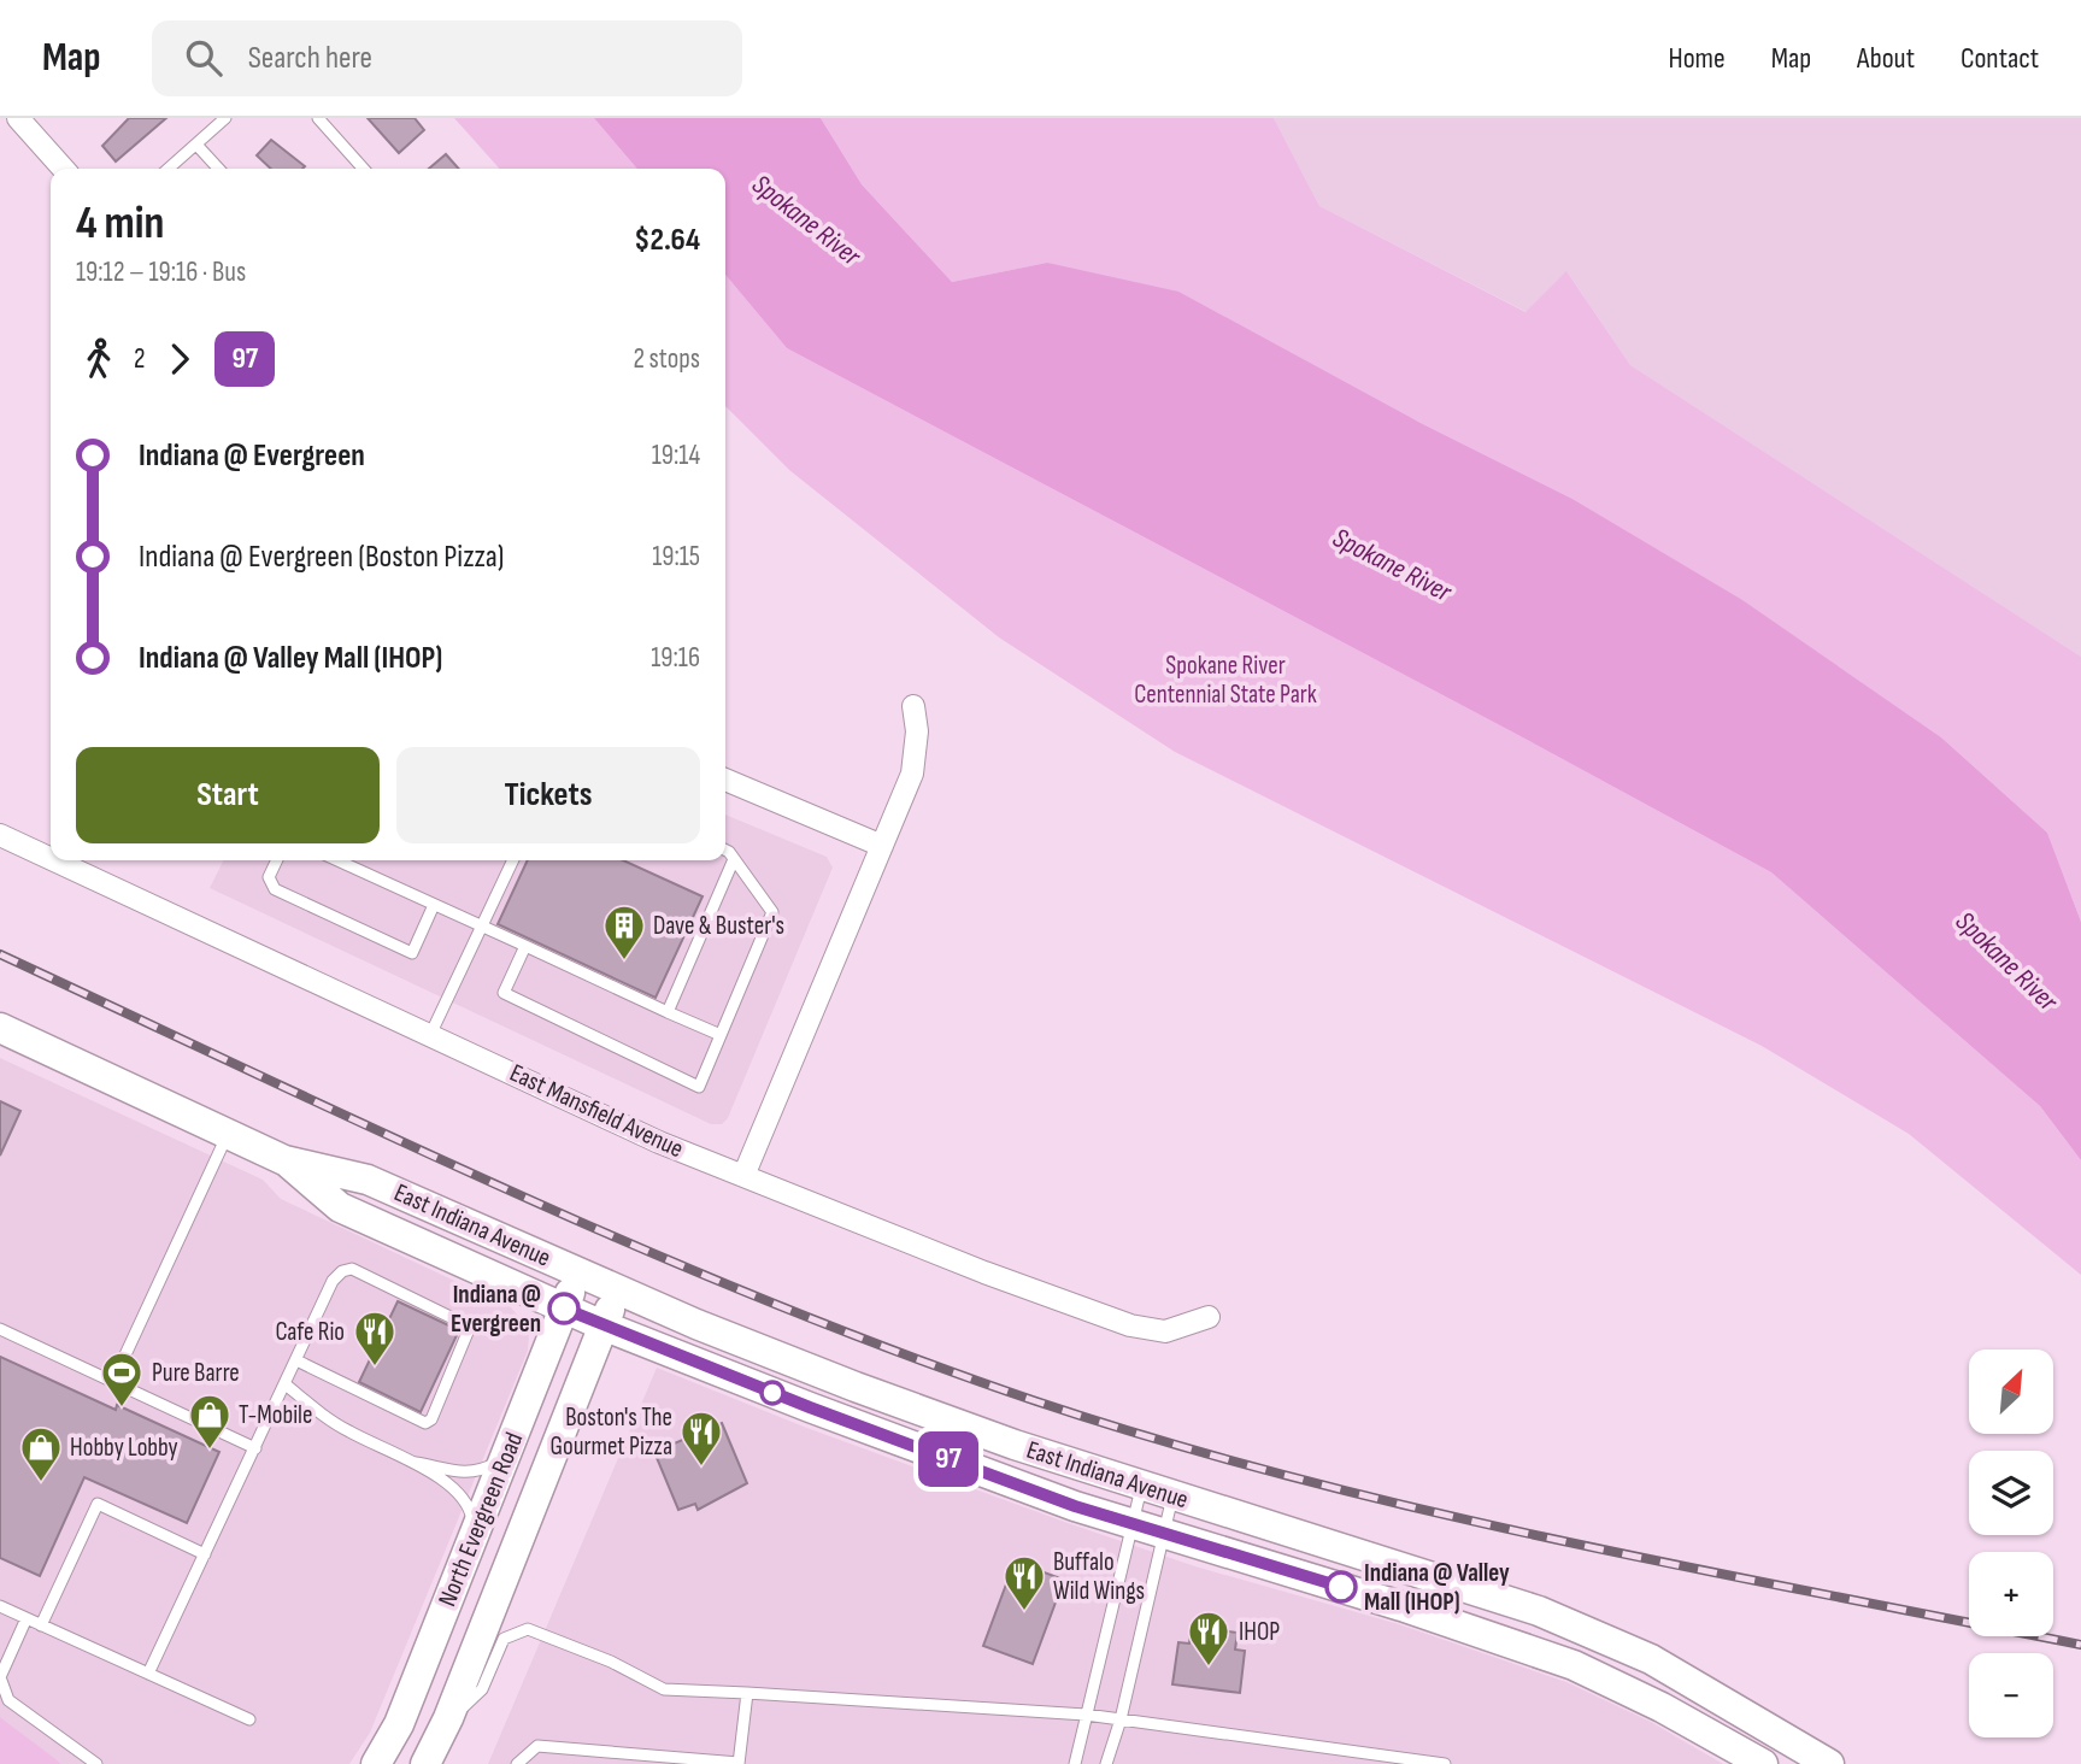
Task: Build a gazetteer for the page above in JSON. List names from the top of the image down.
{
  "streets": {
    "main road": ["East Indiana Avenue", "North Evergreen Road"],
    "street": ["East Mansfield Avenue"]
  },
  "crossings": [
    ["East Indiana Avenue", "North Evergreen Road"]
  ],
  "water": ["Spokane River"],
  "parks": ["Spokane River Centennial State Park"],
  "places": {
    "building": ["Dave & Buster's"],
    "other": ["Indiana @ Evergreen", "Indiana @ Valley Mall (IHOP)"],
    "restaurant": [
      "Cafe Rio",
      "Boston's The Gourmet Pizza",
      "Buffalo Wild Wings",
      "IHOP"
    ],
    "sports": ["Pure Barre"],
    "shop": ["T-Mobile", "Hobby Lobby"]
  },
  "lines": ["bus line 97"],
  "north": "top right",
  "page": {
    "header": "Map",
    "search": "Search here",
    "nav": [
      "Home",
      "Map",
      "About",
      "Contact"
    ],
    "on_map": "97",
    "heading": ["4 min", "19:12 – 19:16 · Bus", "$2.64"],
    "legs": ["2", "97", "2 stops"],
    "list": [
      {
        "name": "Indiana @ Evergreen",
        "value": "19:14"
      },
      {
        "name": "Indiana @ Evergreen (Boston Pizza)",
        "value": "19:15"
      },
      {
        "name": "Indiana @ Valley Mall (IHOP)",
        "value": "19:16"
      }
    ],
    "buttons": ["Start", "Tickets"],
    "map_buttons": ["+", "−"]
  }
}
